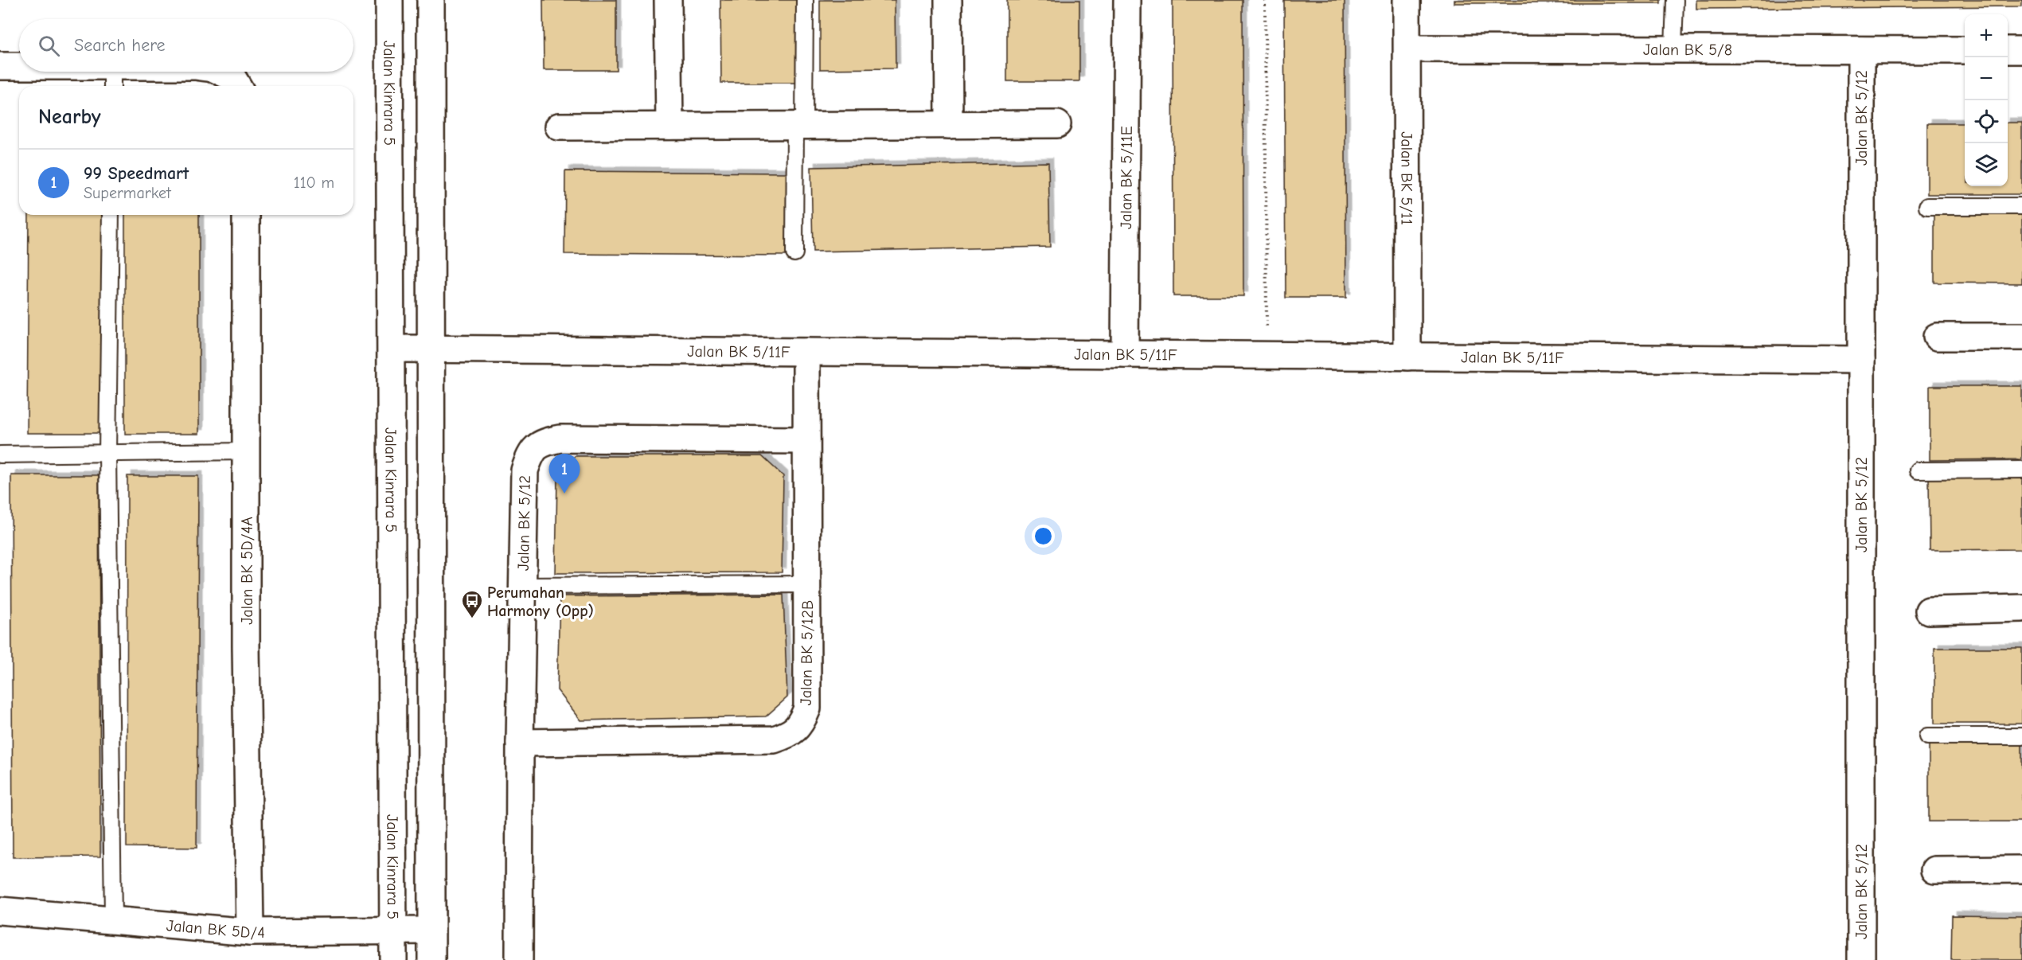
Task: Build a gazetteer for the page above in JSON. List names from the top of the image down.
{
  "streets": {
    "street": [
      "Jalan BK 5/8",
      "Jalan Kinrara 5",
      "Jalan BK 5/12",
      "Jalan BK 5/11E",
      "Jalan BK 5/11",
      "Jalan BK 5/11F",
      "Jalan BK 5D/4A",
      "Jalan BK 5/12B",
      "Jalan BK 5D/4"
    ]
  },
  "crossings": [
    ["Jalan BK 5/8", "Jalan BK 5/12"],
    ["Jalan BK 5/8", "Jalan BK 5/11"],
    ["Jalan Kinrara 5", "Jalan BK 5/11F"],
    ["Jalan Kinrara 5", "Jalan BK 5D/4"],
    ["Jalan BK 5/12", "Jalan BK 5/11F"],
    ["Jalan BK 5/12", "Jalan BK 5/12B"],
    ["Jalan BK 5/11E", "Jalan BK 5/11F"],
    ["Jalan BK 5/11", "Jalan BK 5/11F"],
    ["Jalan BK 5/11F", "Jalan BK 5/12B"],
    ["Jalan BK 5D/4A", "Jalan BK 5D/4"]
  ],
  "places": {
    "bus stop": ["Perumahan Harmony (Opp)"]
  },
  "page": {
    "map_buttons": ["+", "−"],
    "search": "Search here",
    "heading": "Nearby",
    "list": [
      {
        "mark": "1",
        "name": "99 Speedmart",
        "note": "Supermarket",
        "value": "110 m"
      }
    ],
    "pins": "1"
  }
}
